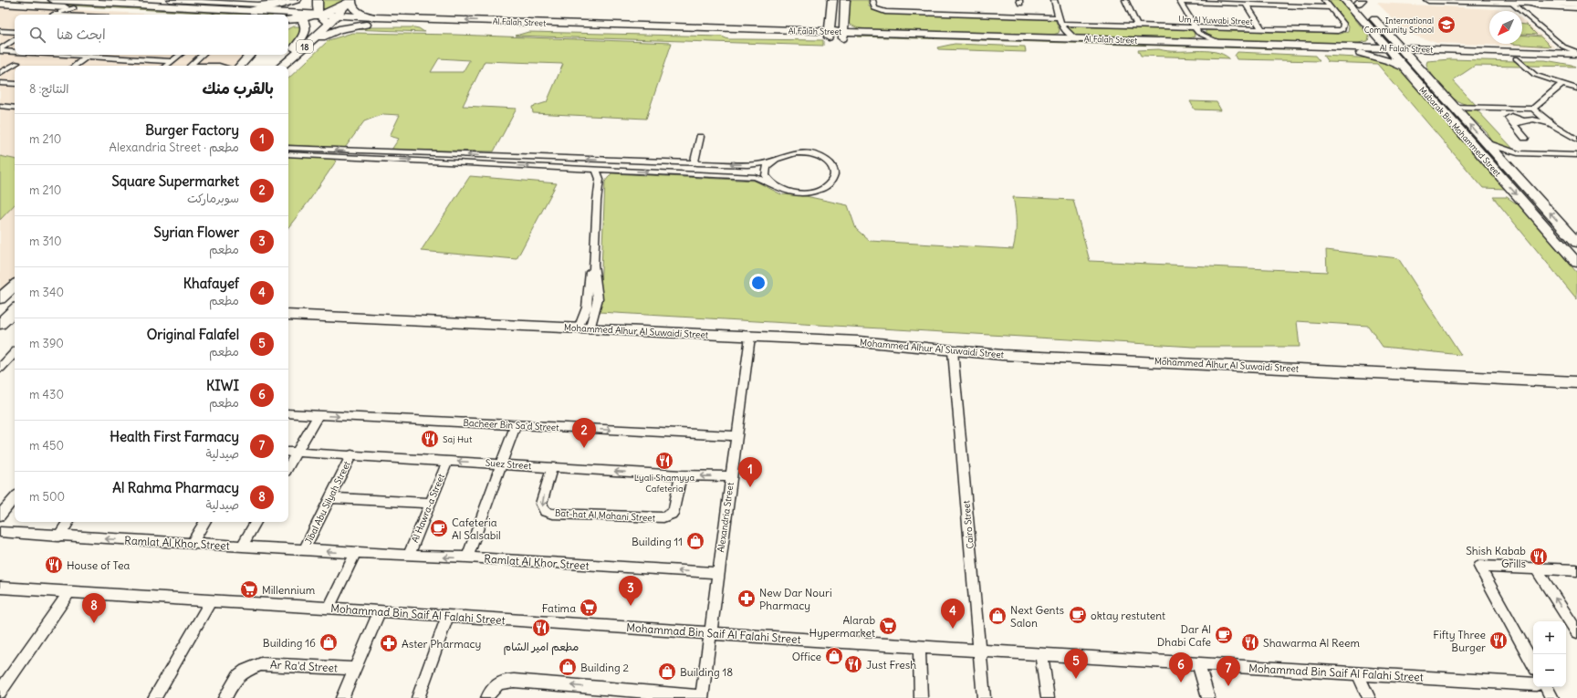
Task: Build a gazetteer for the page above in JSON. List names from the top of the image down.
{
  "streets": {
    "main road": [
      "Al Falah Street",
      "18",
      "Mubarak Bin Mohammed Street",
      "Mohammed Alhur Al Suwaidi Street"
    ],
    "street": [
      "Um Al Yuwabi Street",
      "Bacheer Bin Sa'd Street",
      "Suez Street",
      "Jibal Abu Silyah Street",
      "Al Hawra-a Street",
      "Bat-hat Al Mahani Street",
      "Alexandria Street",
      "Cairo Street",
      "Ramlat Al Khor Street",
      "Mohammad Bin Saif Al Falahi Street",
      "Ar Ra'd Street"
    ]
  },
  "crossings": [
    ["Al Falah Street", "18"],
    ["Al Falah Street", "Mubarak Bin Mohammed Street"],
    ["Mohammed Alhur Al Suwaidi Street", "Alexandria Street"],
    ["Mohammed Alhur Al Suwaidi Street", "Cairo Street"],
    ["Bacheer Bin Sa'd Street", "Alexandria Street"],
    ["Suez Street", "Jibal Abu Silyah Street"],
    ["Suez Street", "Al Hawra-a Street"],
    ["Suez Street", "Bat-hat Al Mahani Street"],
    ["Suez Street", "Alexandria Street"],
    ["Jibal Abu Silyah Street", "Ramlat Al Khor Street"],
    ["Al Hawra-a Street", "Ramlat Al Khor Street"],
    ["Alexandria Street", "Ramlat Al Khor Street"],
    ["Alexandria Street", "Mohammad Bin Saif Al Falahi Street"],
    ["Cairo Street", "Mohammad Bin Saif Al Falahi Street"]
  ],
  "one_way": ["Bacheer Bin Sa'd Street", "Suez Street", "Ramlat Al Khor Street"],
  "places": {
    "school or university": ["International Community School"],
    "restaurant": [
      "Saj Hut",
      "Lyali Shamyya Cafeteria",
      "Shish Kabab Grills",
      "House of Tea",
      "مطعم امير الشام",
      "Fifty Three Burger",
      "Shawarma Al Reem",
      "Just Fresh"
    ],
    "cafe": ["Cafeteria Al Salsabil", "oktay restutent", "Dar Al Dhabi Cafe"],
    "shop": [
      "Building 11",
      "Next Gents Salon",
      "Building 16",
      "Office",
      "Building 2",
      "Building 18"
    ],
    "supermarket": ["Millennium", "Fatima", "Alarab Hypermarket"],
    "pharmacy": ["New Dar Nouri Pharmacy", "Aster Pharmacy"]
  },
  "north": "bottom left",
  "page": {
    "search": "ابحث هنا",
    "heading": ["بالقرب منك", "النتائج: 8"],
    "list": [
      {
        "mark": "1",
        "name": "Burger Factory",
        "note": "مطعم · Alexandria Street",
        "value": "210 m"
      },
      {
        "mark": "2",
        "name": "Square Supermarket",
        "note": "سوبرماركت",
        "value": "210 m"
      },
      {
        "mark": "3",
        "name": "Syrian Flower",
        "note": "مطعم",
        "value": "310 m"
      },
      {
        "mark": "4",
        "name": "Khafayef",
        "note": "مطعم",
        "value": "340 m"
      },
      {
        "mark": "5",
        "name": "Original Falafel",
        "note": "مطعم",
        "value": "390 m"
      },
      {
        "mark": "6",
        "name": "KIWI",
        "note": "مطعم",
        "value": "430 m"
      },
      {
        "mark": "7",
        "name": "Health First Farmacy",
        "note": "صيدلية",
        "value": "450 m"
      },
      {
        "mark": "8",
        "name": "Al Rahma Pharmacy",
        "note": "صيدلية",
        "value": "500 m"
      }
    ],
    "pins": [
      "2",
      "1",
      "3",
      "8",
      "4",
      "5",
      "6",
      "7"
    ],
    "map_buttons": ["+", "−"]
  }
}
